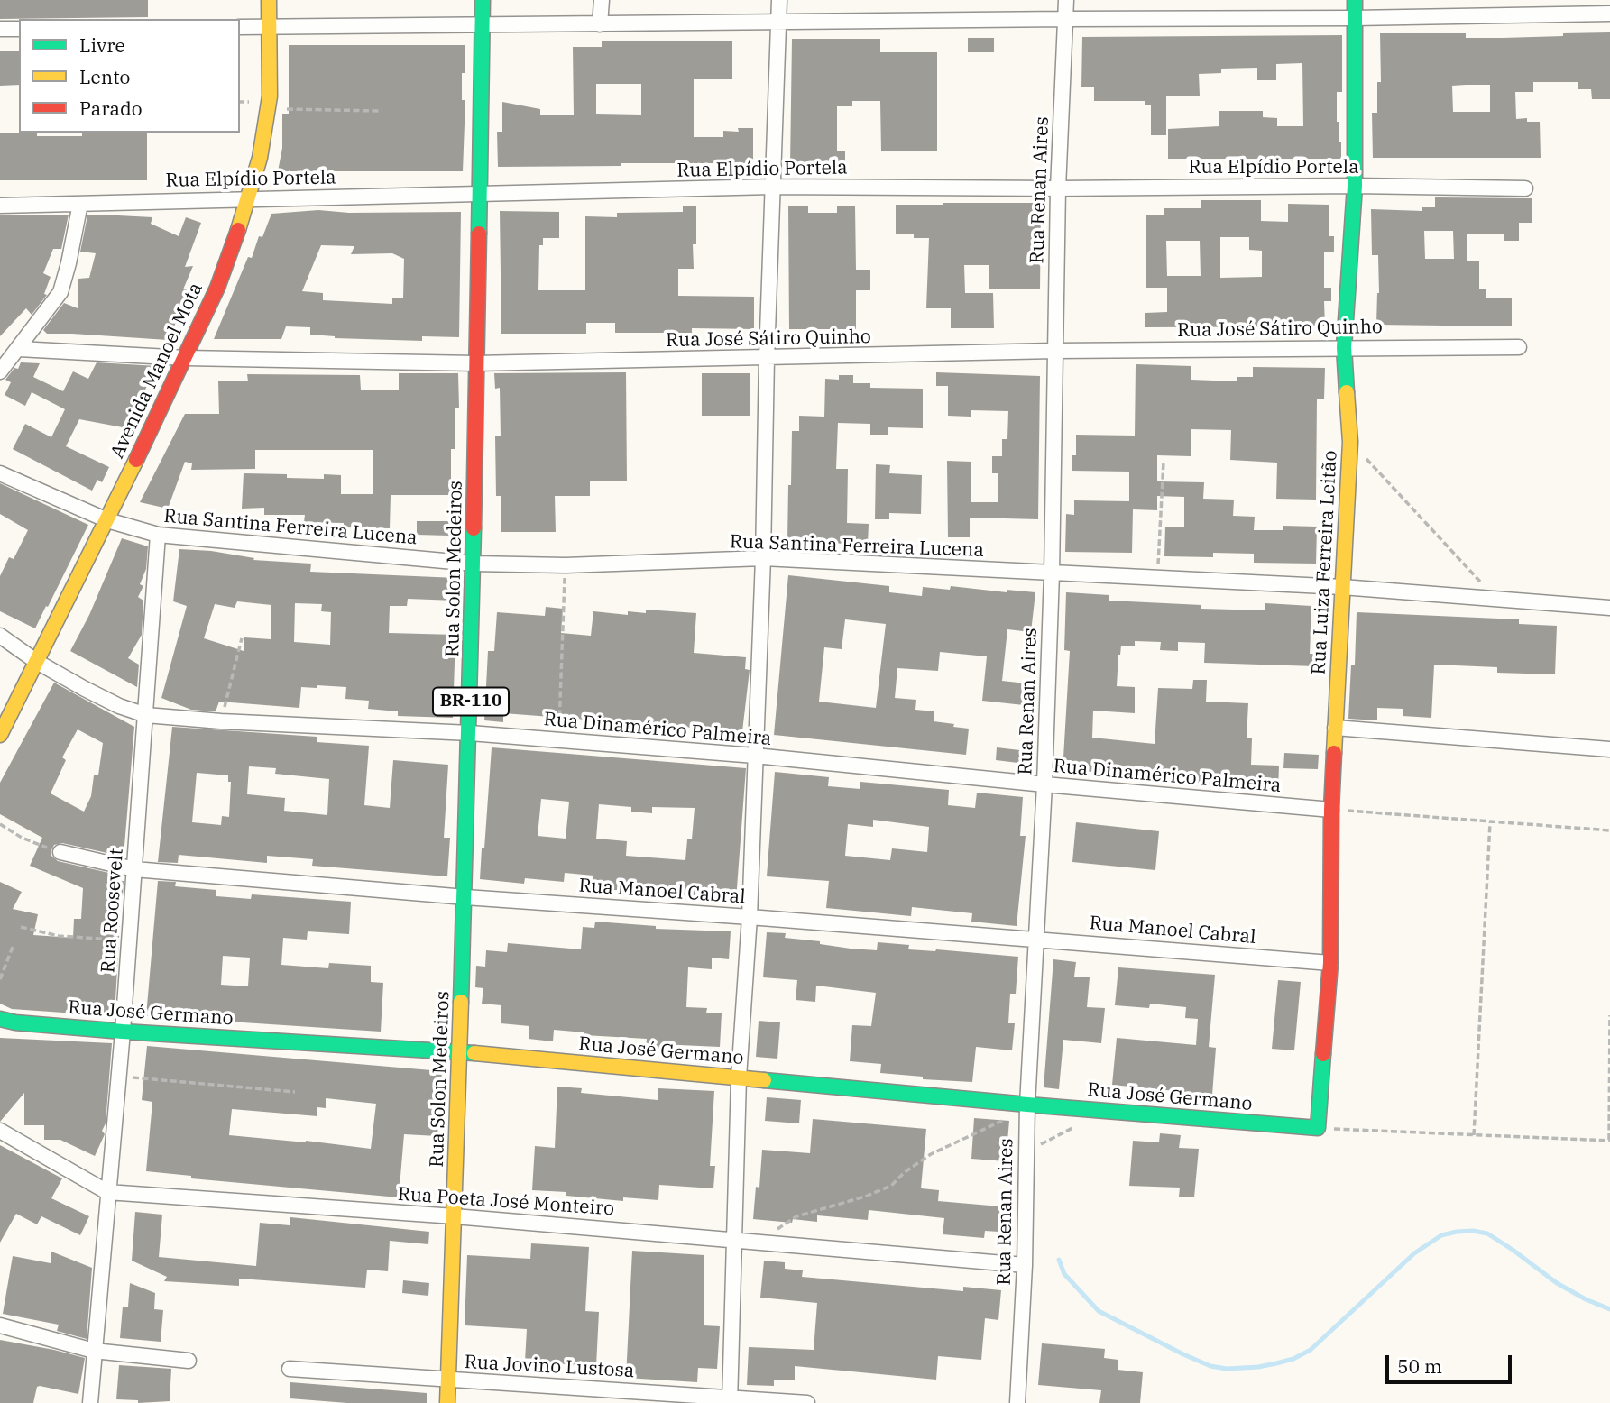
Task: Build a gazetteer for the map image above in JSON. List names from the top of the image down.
{
  "streets": {
    "street": [
      "Rua Elpídio Portela",
      "Rua Renan Aires",
      "Rua José Sátiro Quinho",
      "Avenida Manoel Mota",
      "Rua Santina Ferreira Lucena",
      "Rua Luiza Ferreira Leitão",
      "Rua Solon Medeiros",
      "BR-110",
      "Rua Dinamérico Palmeira",
      "Rua Manoel Cabral",
      "Rua Roosevelt",
      "Rua José Germano",
      "Rua Poeta José Monteiro",
      "Rua Jovino Lustosa"
    ]
  },
  "crossings": [
    ["Rua Elpídio Portela", "Rua Renan Aires"],
    ["Rua Elpídio Portela", "Avenida Manoel Mota"],
    ["Rua Elpídio Portela", "Rua Luiza Ferreira Leitão"],
    ["Rua Elpídio Portela", "Rua Solon Medeiros"],
    ["Rua Renan Aires", "Rua José Sátiro Quinho"],
    ["Rua Renan Aires", "Rua Santina Ferreira Lucena"],
    ["Rua Renan Aires", "Rua Dinamérico Palmeira"],
    ["Rua Renan Aires", "Rua Manoel Cabral"],
    ["Rua Renan Aires", "Rua José Germano"],
    ["Rua Renan Aires", "Rua Poeta José Monteiro"],
    ["Rua José Sátiro Quinho", "Avenida Manoel Mota"],
    ["Rua José Sátiro Quinho", "Rua Luiza Ferreira Leitão"],
    ["Rua José Sátiro Quinho", "Rua Solon Medeiros"],
    ["Avenida Manoel Mota", "Rua Santina Ferreira Lucena"],
    ["Avenida Manoel Mota", "Rua Dinamérico Palmeira"],
    ["Rua Santina Ferreira Lucena", "Rua Luiza Ferreira Leitão"],
    ["Rua Santina Ferreira Lucena", "Rua Solon Medeiros"],
    ["Rua Santina Ferreira Lucena", "Rua Roosevelt"],
    ["Rua Luiza Ferreira Leitão", "Rua Dinamérico Palmeira"],
    ["Rua Luiza Ferreira Leitão", "Rua Manoel Cabral"],
    ["Rua Luiza Ferreira Leitão", "Rua José Germano"],
    ["Rua Solon Medeiros", "Rua Dinamérico Palmeira"],
    ["Rua Solon Medeiros", "Rua Manoel Cabral"],
    ["Rua Solon Medeiros", "Rua José Germano"],
    ["Rua Solon Medeiros", "Rua Poeta José Monteiro"],
    ["Rua Solon Medeiros", "Rua Jovino Lustosa"],
    ["Rua Dinamérico Palmeira", "Rua Roosevelt"],
    ["Rua Manoel Cabral", "Rua Roosevelt"],
    ["Rua Roosevelt", "Rua José Germano"],
    ["Rua Roosevelt", "Rua Poeta José Monteiro"]
  ],
  "legend": ["Livre", "Lento", "Parado"],
  "scale_bar": "50 m"
}
